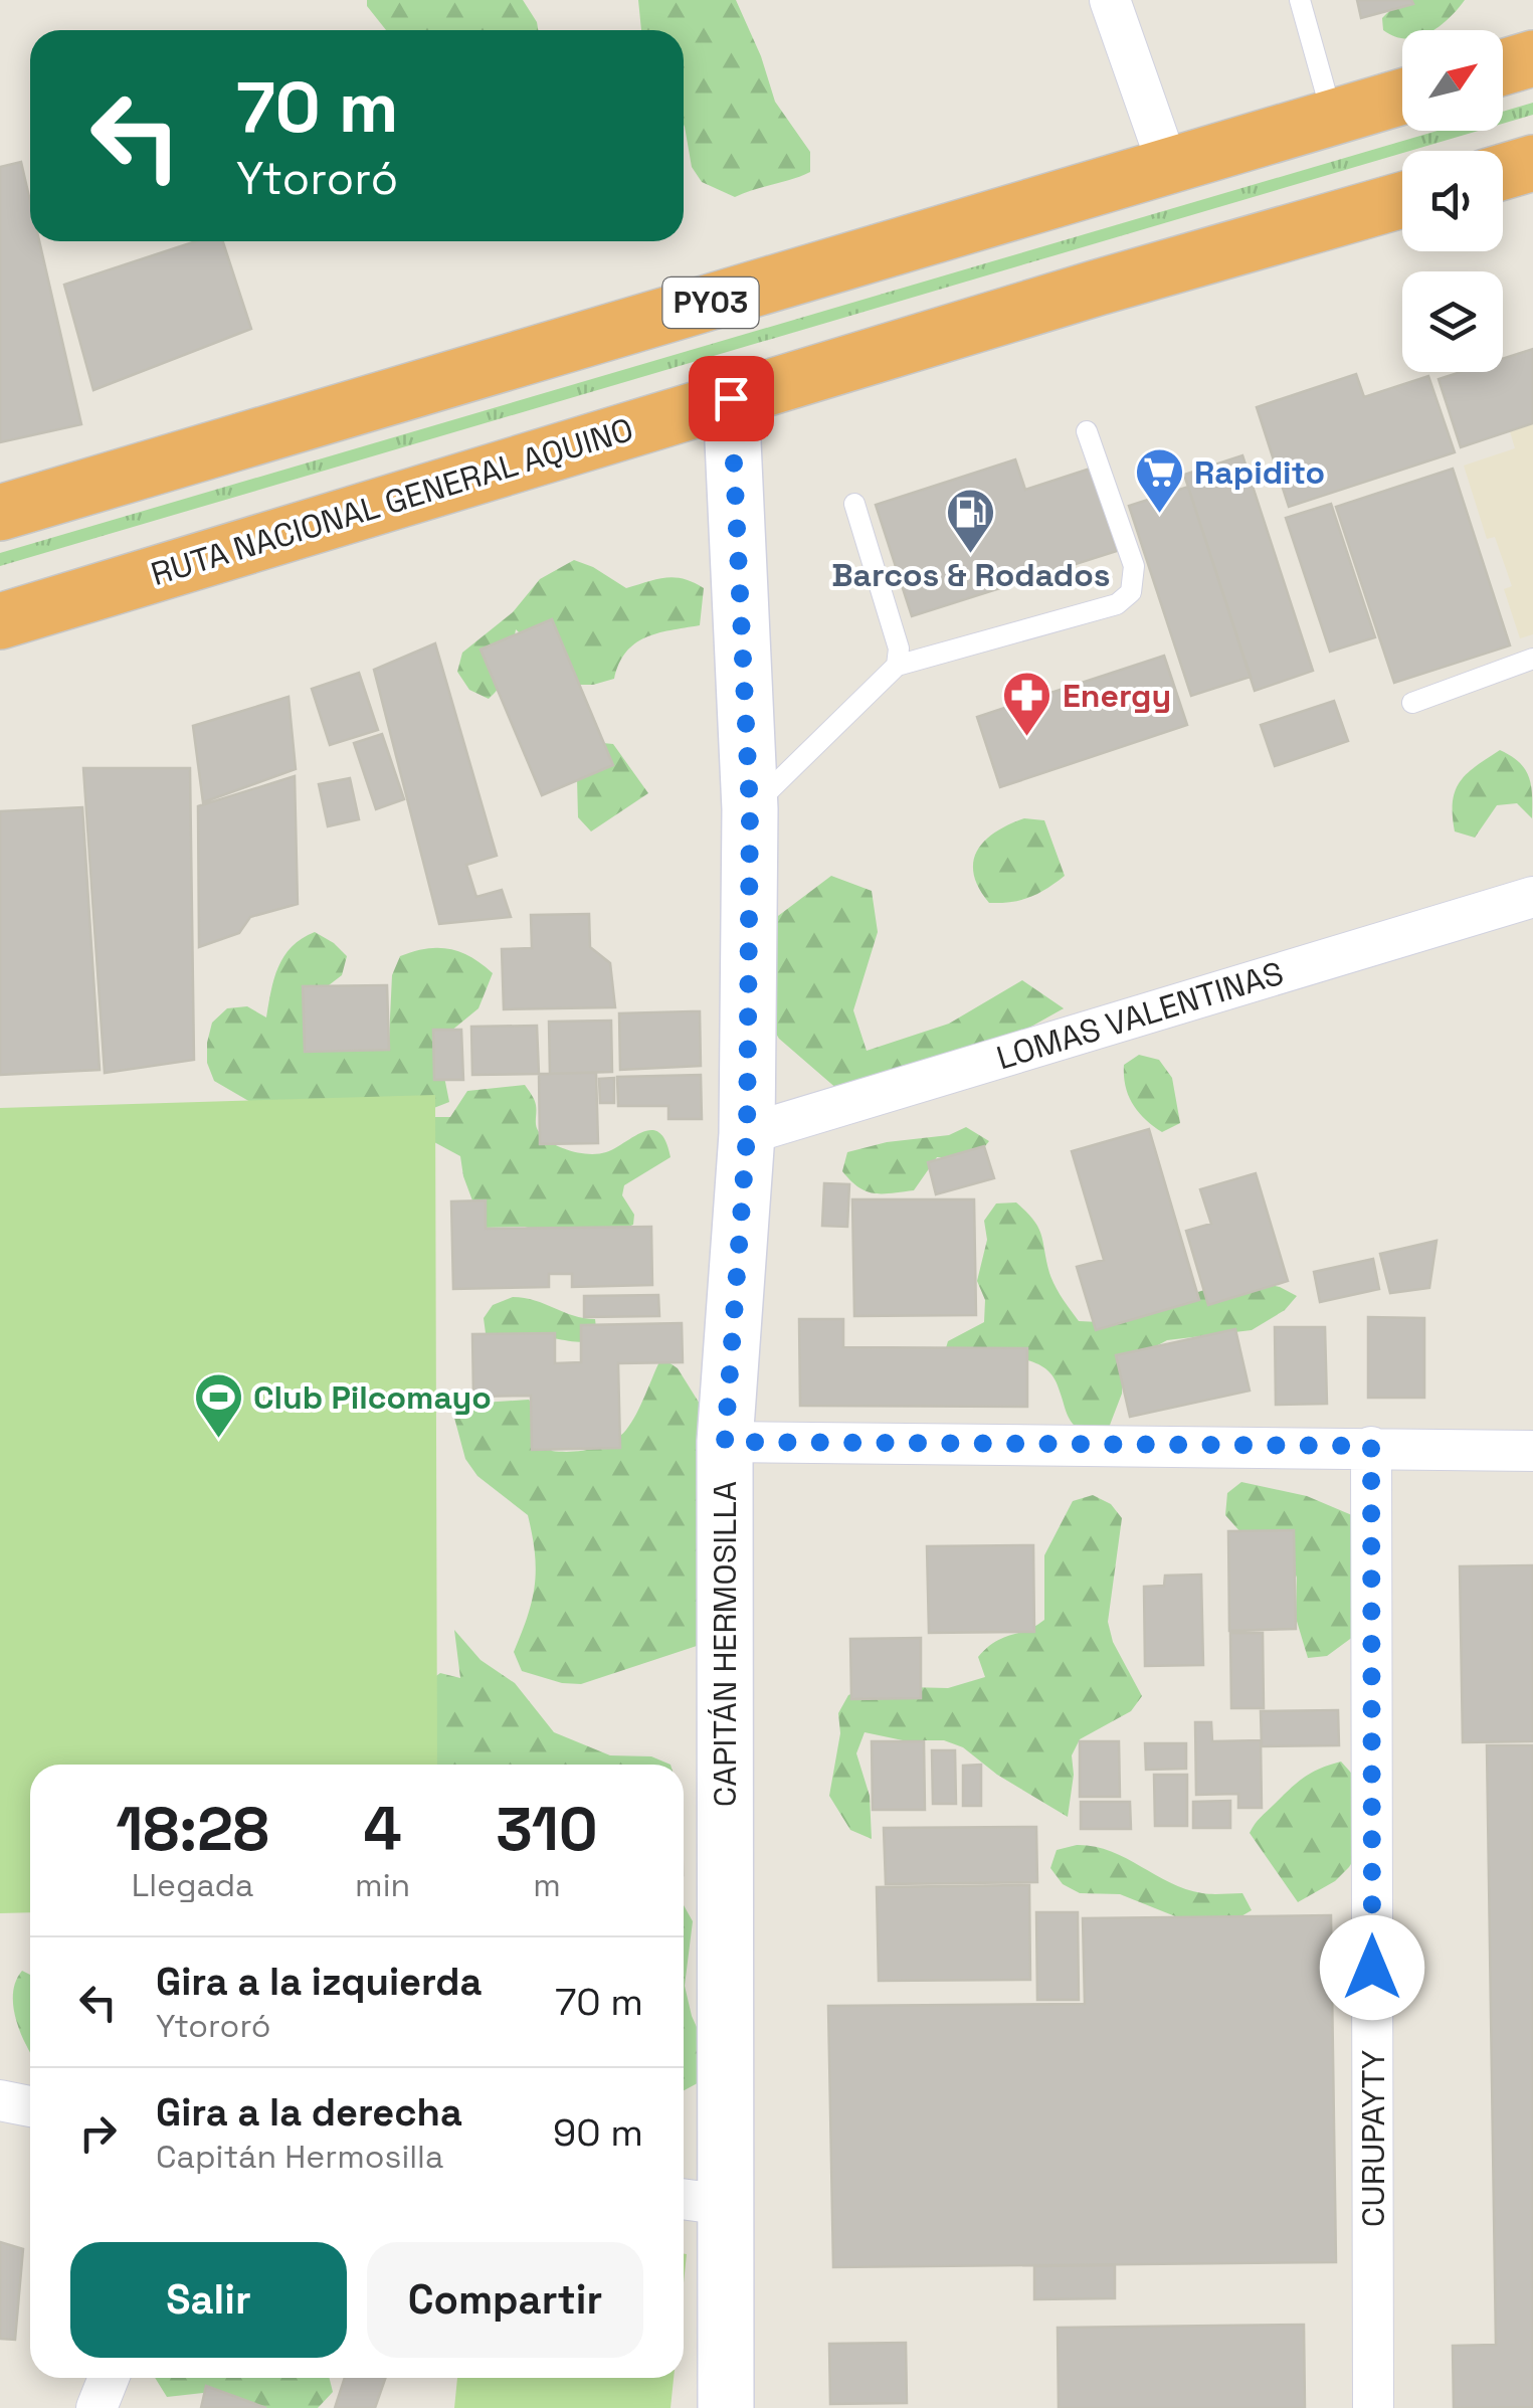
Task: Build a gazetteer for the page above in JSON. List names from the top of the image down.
{
  "streets": {
    "highway": ["PY03", "RUTA NACIONAL GENERAL AQUINO"],
    "street": ["LOMAS VALENTINAS", "CAPITÁN HERMOSILLA", "CURUPAYTY"]
  },
  "crossings": [
    ["RUTA NACIONAL GENERAL AQUINO", "CAPITÁN HERMOSILLA"],
    ["LOMAS VALENTINAS", "CAPITÁN HERMOSILLA"]
  ],
  "places": {
    "supermarket": ["Rapidito"],
    "fuel station": ["Barcos & Rodados"],
    "pharmacy": ["Energy"],
    "sports": ["Club Pilcomayo"]
  },
  "north": "top right",
  "page": {
    "turn": ["70 m", "Ytororó"],
    "eta": [
      "18:28",
      "Llegada",
      "4",
      "min",
      "310",
      "m"
    ],
    "list": [
      {
        "name": "Gira a la izquierda",
        "note": "Ytororó",
        "value": "70 m"
      },
      {
        "name": "Gira a la derecha",
        "note": "Capitán Hermosilla",
        "value": "90 m"
      }
    ],
    "buttons": ["Salir", "Compartir"]
  }
}
